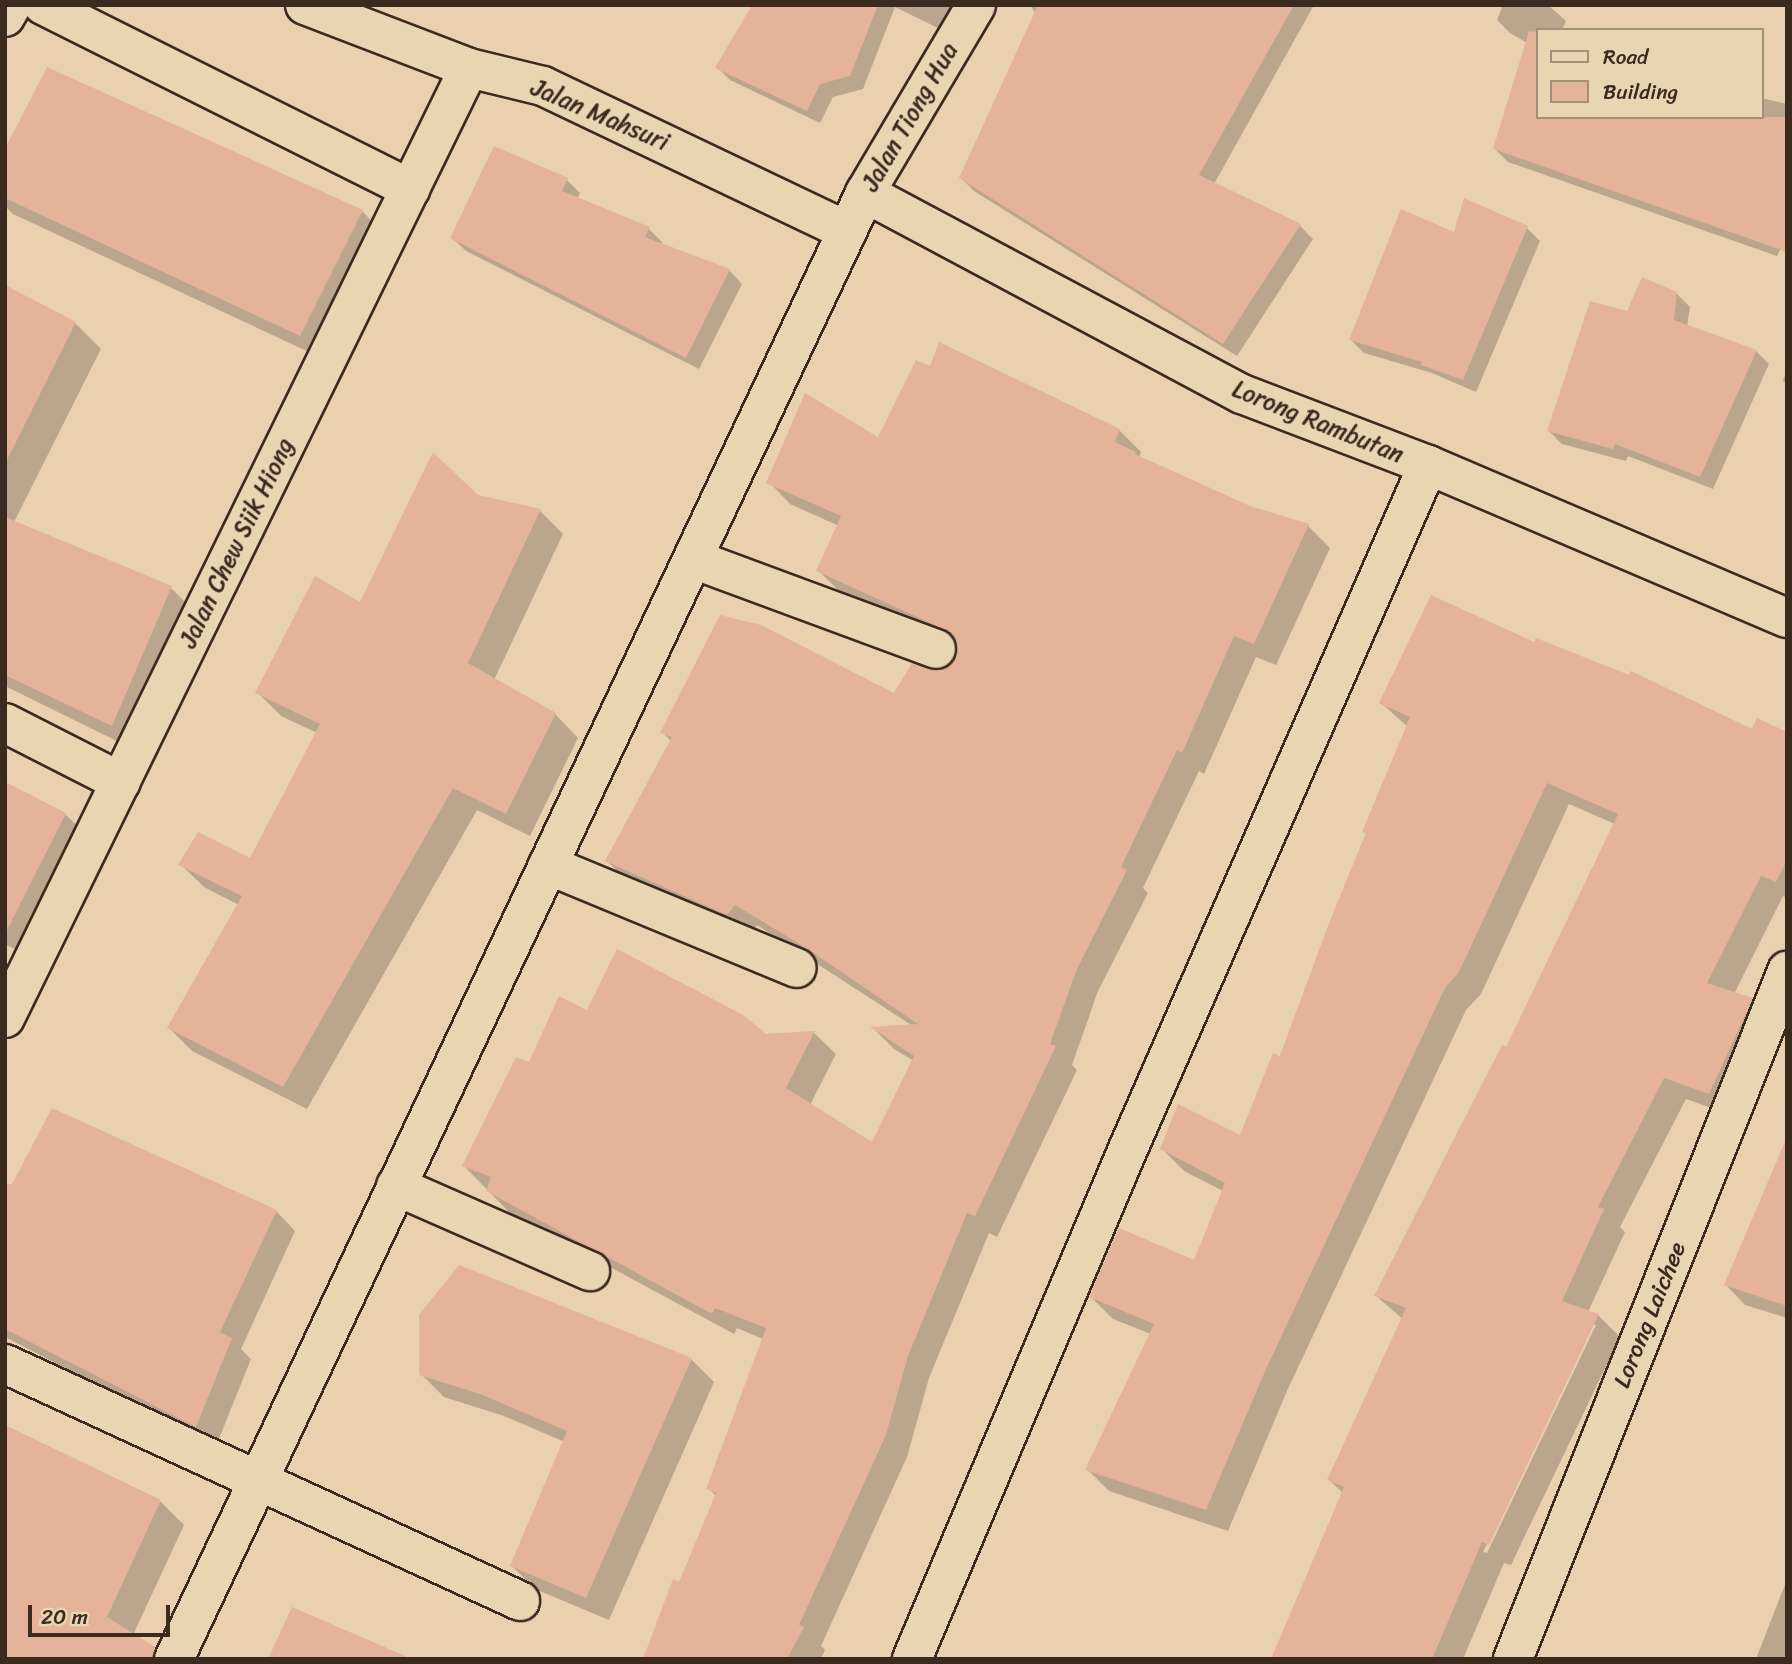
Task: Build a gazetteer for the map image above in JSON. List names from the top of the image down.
{
  "streets": {
    "street": [
      "Jalan Mahsuri",
      "Jalan Tiong Hua",
      "Lorong Rambutan",
      "Jalan Chew Siik Hiong",
      "Lorong Laichee"
    ]
  },
  "crossings": [
    ["Jalan Mahsuri", "Jalan Tiong Hua"],
    ["Jalan Mahsuri", "Jalan Chew Siik Hiong"],
    ["Jalan Tiong Hua", "Lorong Rambutan"]
  ],
  "legend": ["Road", "Building"],
  "scale_bar": "20 m"
}
